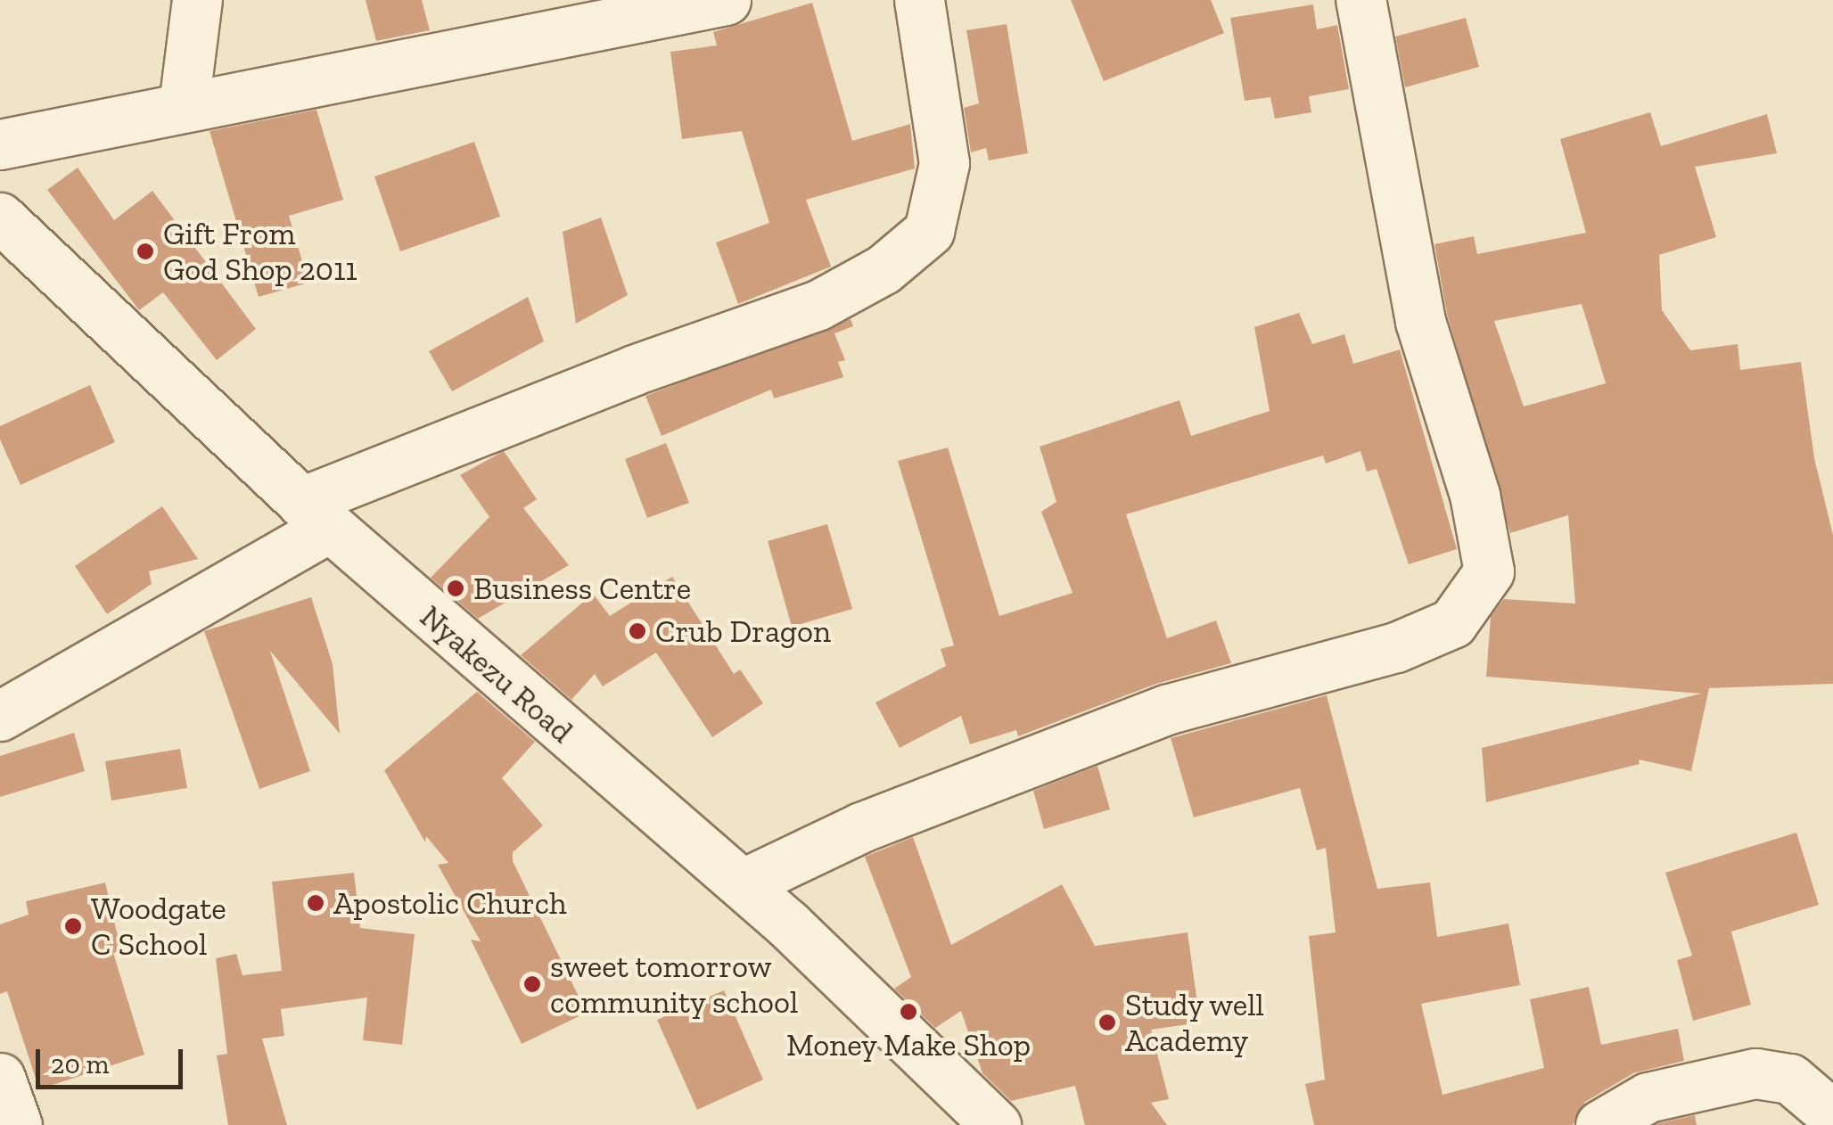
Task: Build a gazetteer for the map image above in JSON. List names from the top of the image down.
{
  "streets": {
    "street": ["Nyakezu Road"]
  },
  "places": [
    "Gift From God Shop 2011",
    "Business Centre",
    "Crub Dragon",
    "Apostolic Church",
    "Woodgate C School",
    "sweet tomorrow community school",
    "Money Make Shop",
    "Study well Academy"
  ],
  "scale_bar": "20 m"
}
